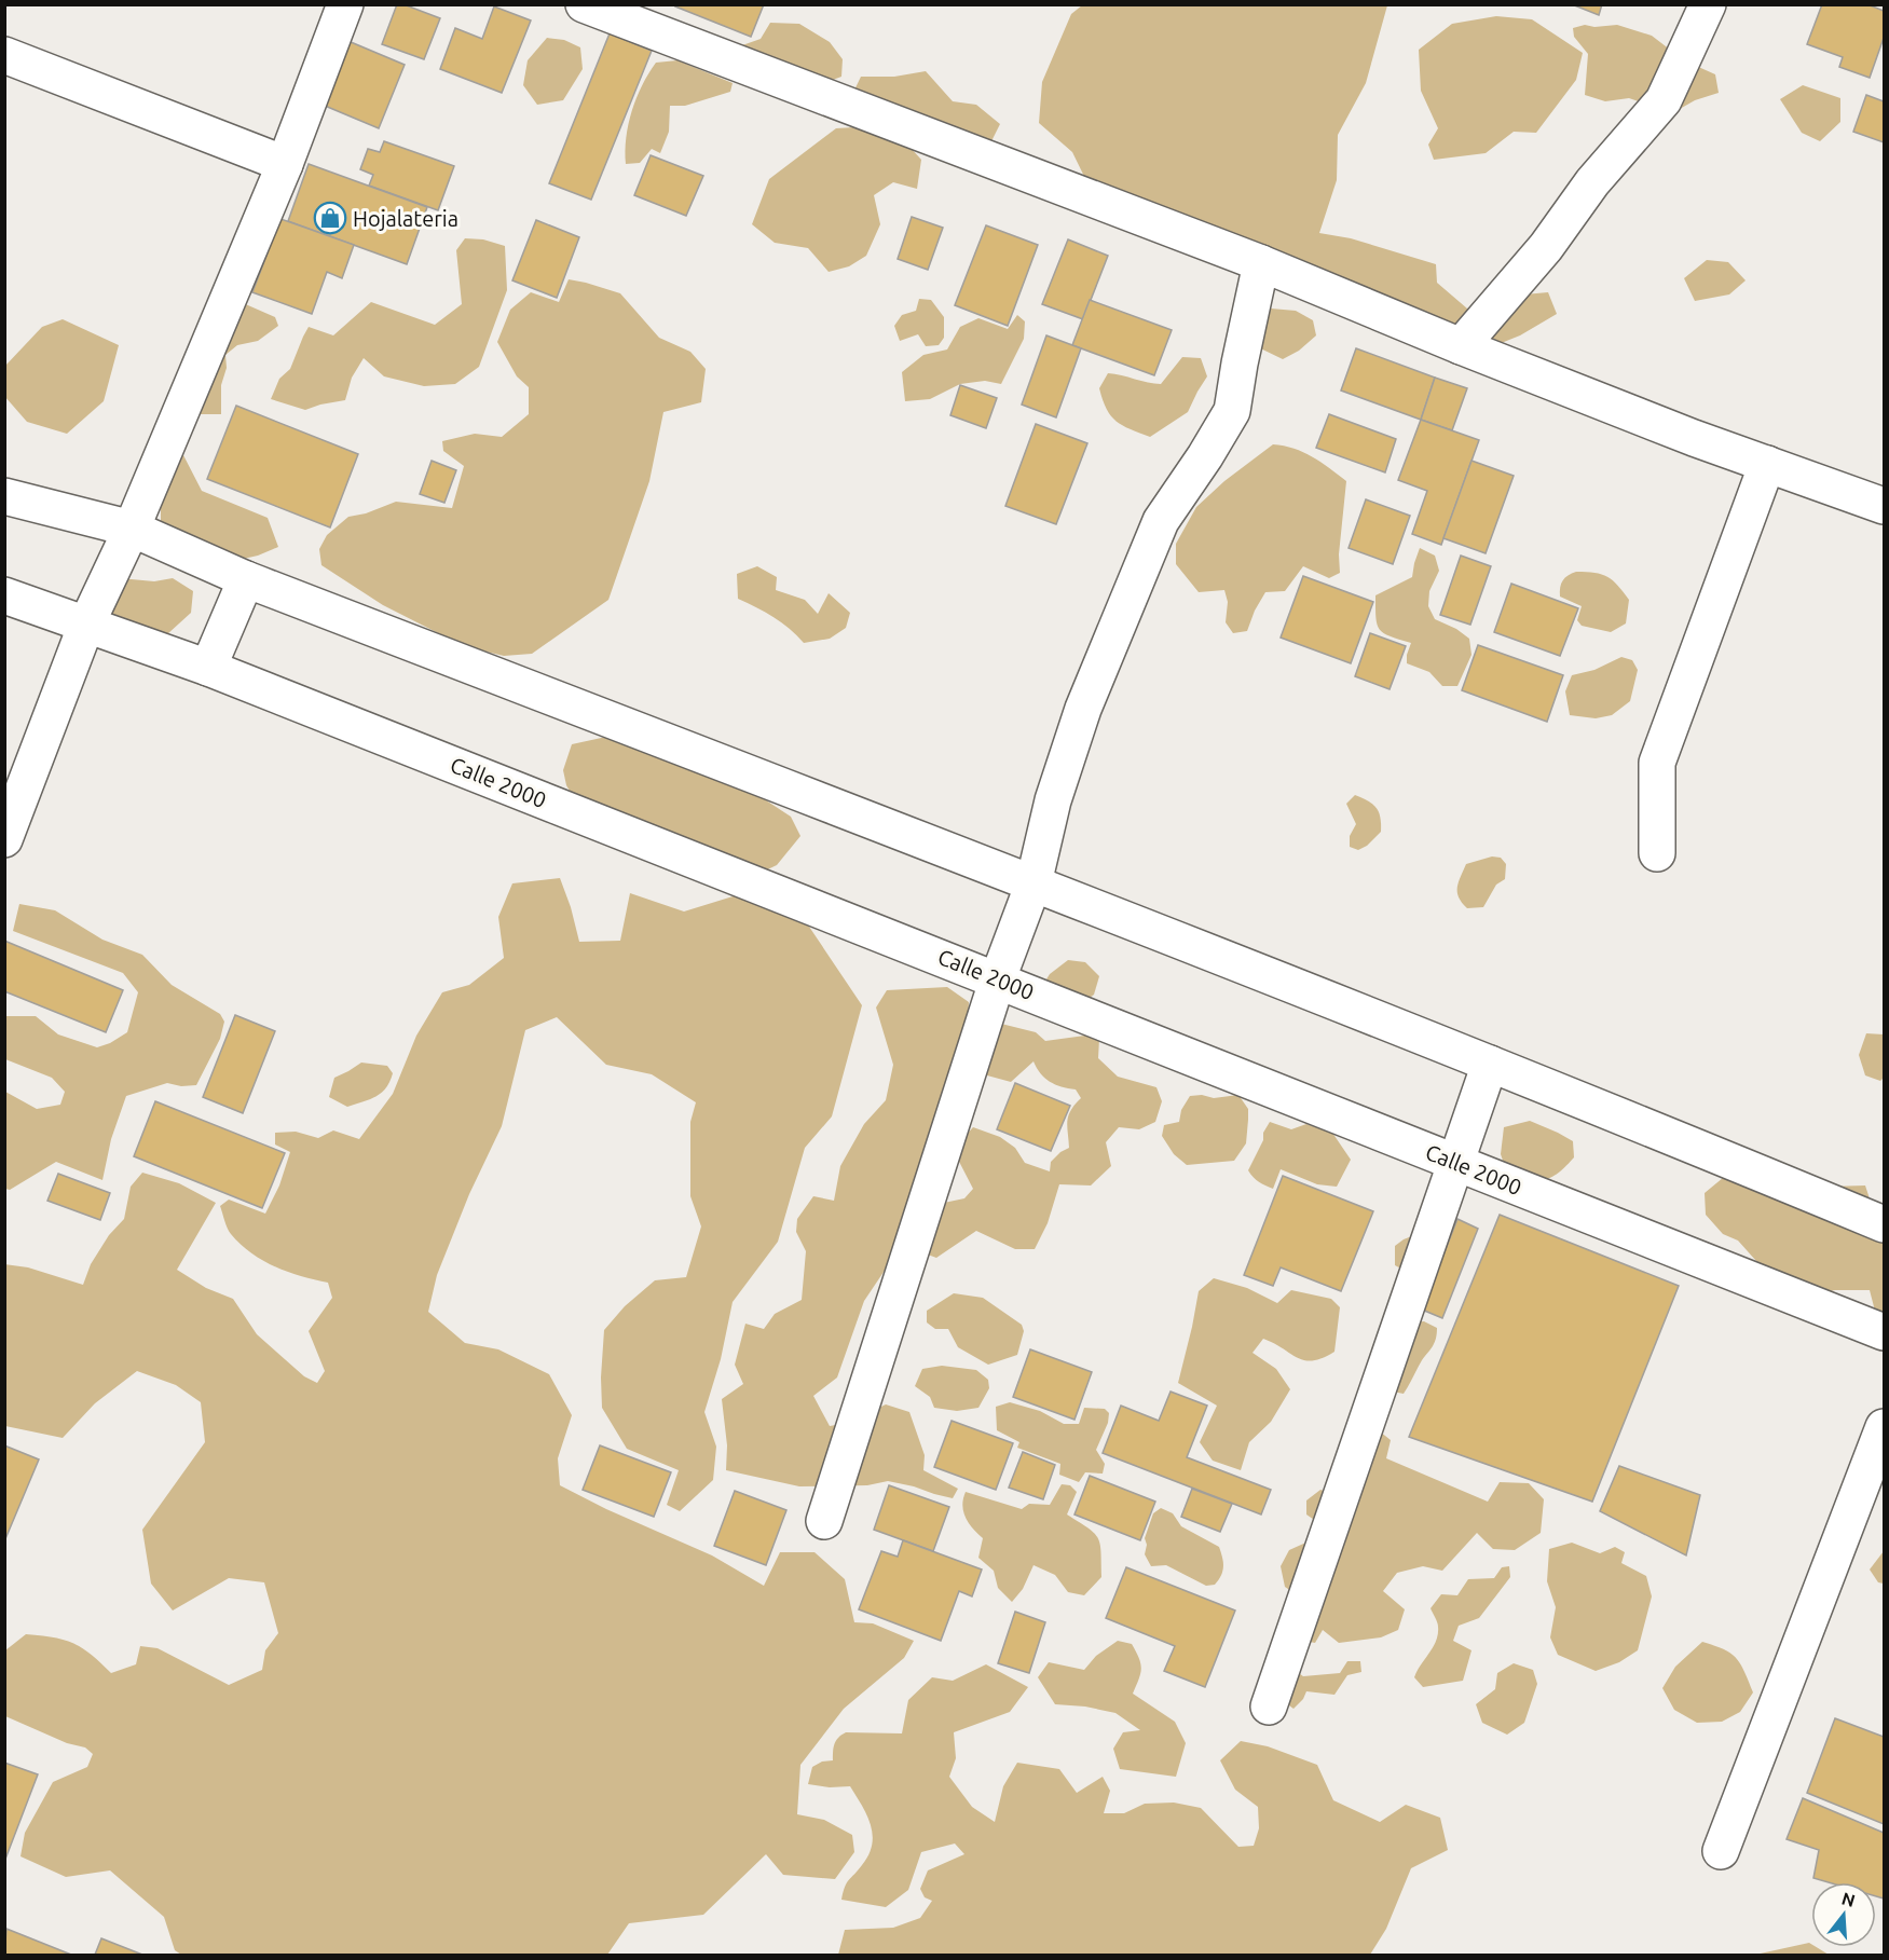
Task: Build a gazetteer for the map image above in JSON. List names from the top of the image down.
{
  "streets": {
    "street": ["Calle 2000"]
  },
  "places": {
    "shop": ["Hojalateria"]
  },
  "north": "top"
}
